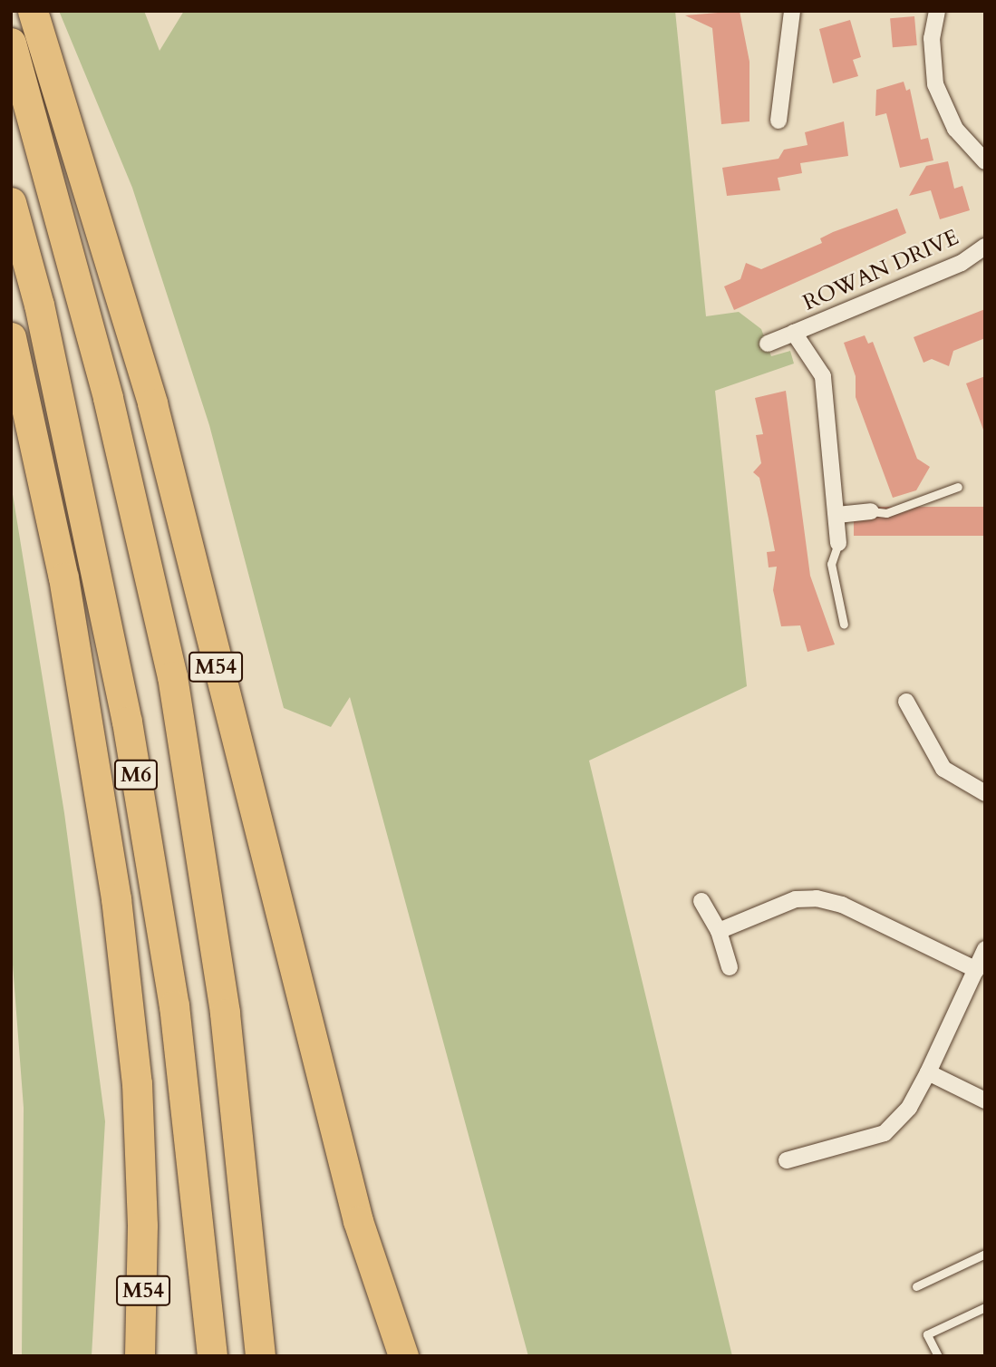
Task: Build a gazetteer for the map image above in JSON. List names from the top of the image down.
{
  "streets": {
    "highway": ["M54", "M6"],
    "street": ["ROWAN DRIVE"]
  }
}
